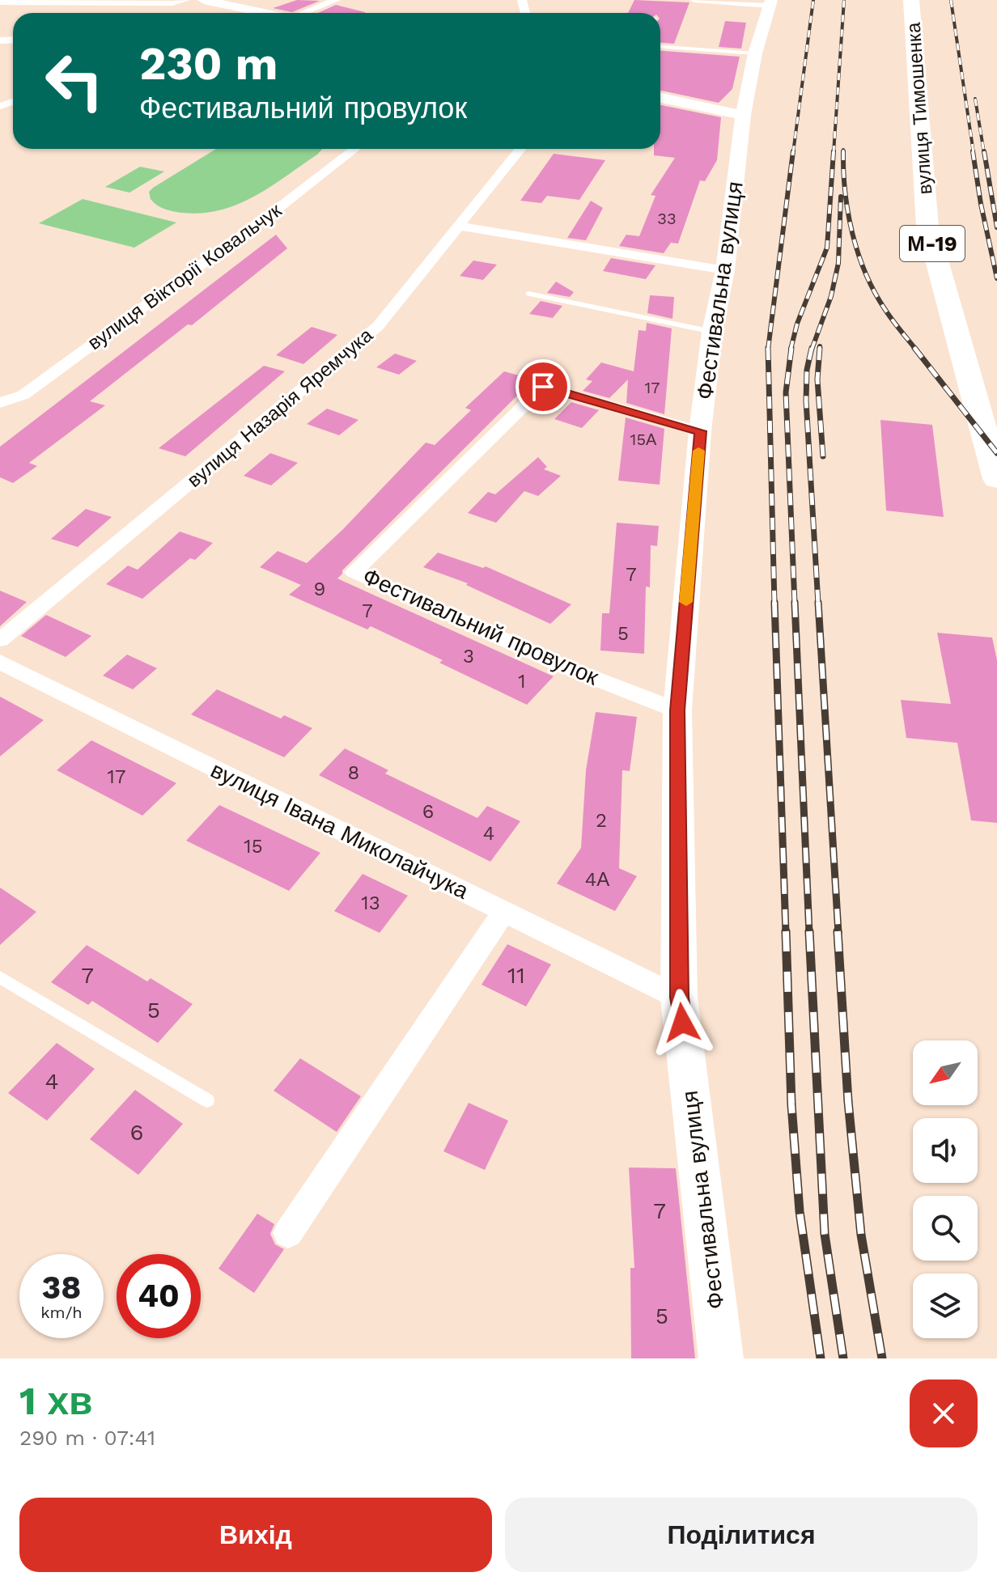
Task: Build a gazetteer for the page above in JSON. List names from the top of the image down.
{
  "streets": {
    "highway": ["вулиця Тимошенка", "М-19"],
    "street": [
      "вулиця Вікторії Ковальчук",
      "Фестивальна вулиця",
      "вулиця Назарія Яремчука",
      "Фестивальний провулок",
      "вулиця Івана Миколайчука"
    ]
  },
  "crossings": [
    ["Фестивальна вулиця", "Фестивальний провулок"],
    ["Фестивальна вулиця", "вулиця Івана Миколайчука"]
  ],
  "house_numbers": [
    "33",
    "17",
    "15А",
    "7",
    "9",
    "7",
    "5",
    "3",
    "1",
    "8",
    "17",
    "6",
    "2",
    "4",
    "15",
    "4А",
    "13",
    "7",
    "11",
    "5",
    "4",
    "6",
    "7",
    "5"
  ],
  "north": "bottom left",
  "page": {
    "turn": ["230 m", "Фестивальний провулок"],
    "speed": "38 km/h",
    "limit": "40",
    "heading": ["1 хв", "290 m · 07:41"],
    "buttons": ["Вихід", "Поділитися"]
  }
}
